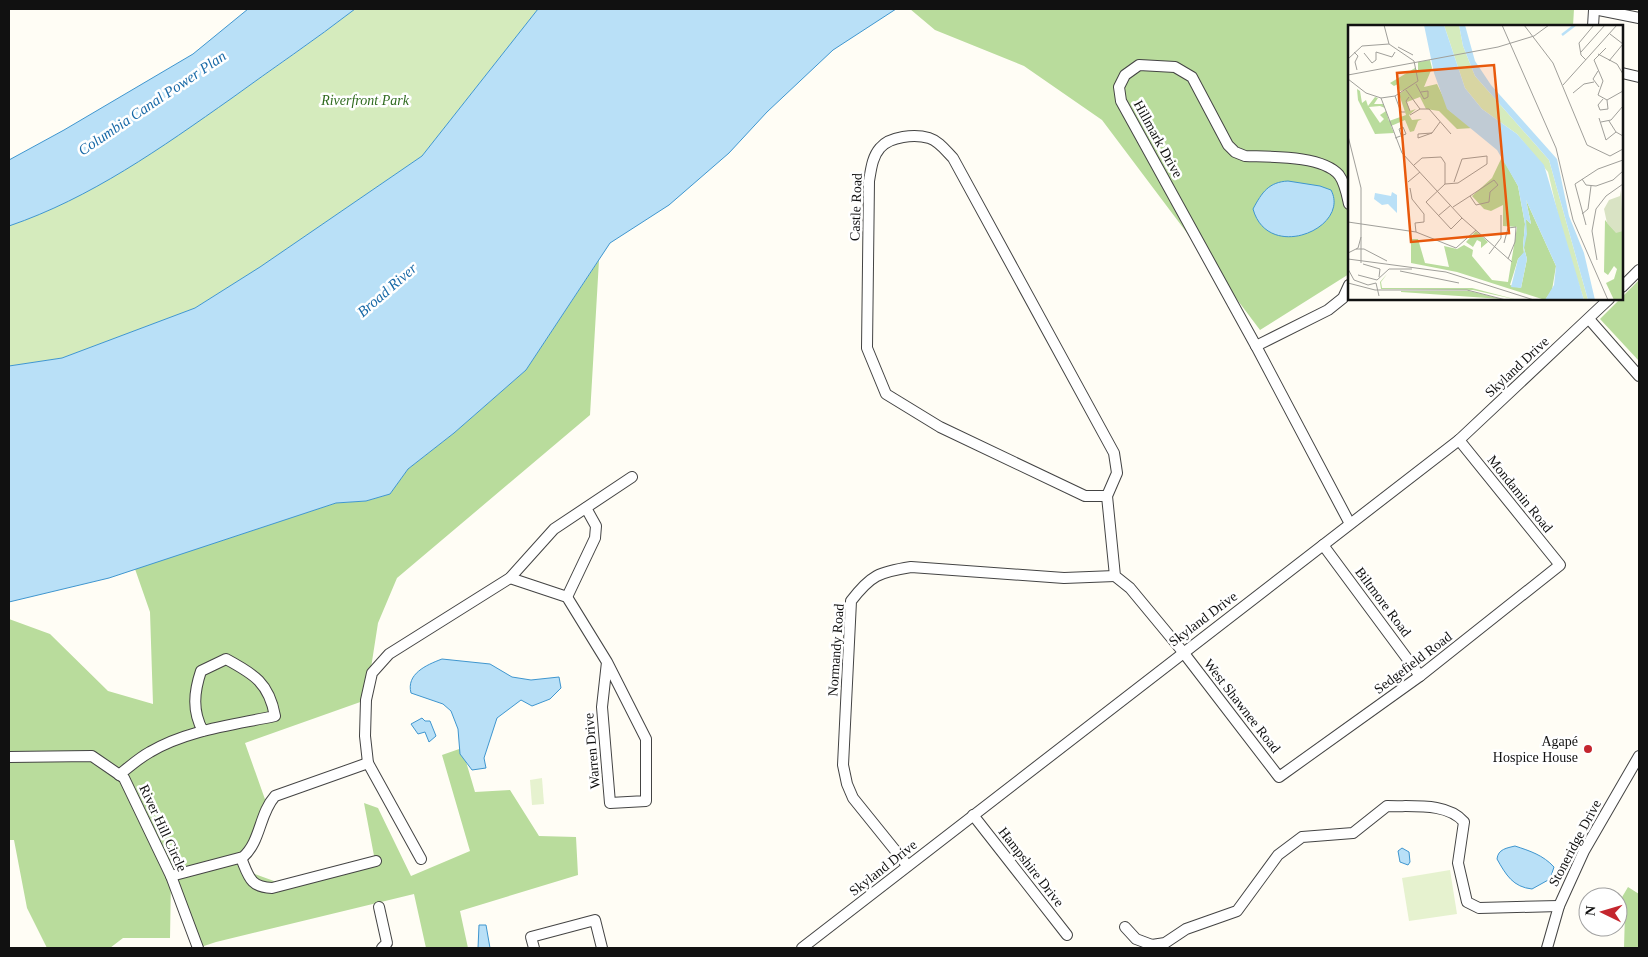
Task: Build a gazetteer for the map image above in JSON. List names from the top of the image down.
{
  "streets": {
    "street": [
      "Hillmark Drive",
      "Castle Road",
      "Skyland Drive",
      "Mondamin Road",
      "Biltmore Road",
      "Normandy Road",
      "Sedgefield Road",
      "West Shawnee Road",
      "Warren Drive",
      "River Hill Circle",
      "Stoneridge Drive",
      "Hampshire Drive"
    ]
  },
  "crossings": [
    ["Hillmark Drive", "Skyland Drive"],
    ["Castle Road", "Normandy Road"],
    ["Skyland Drive", "Mondamin Road"],
    ["Skyland Drive", "Biltmore Road"],
    ["Skyland Drive", "Normandy Road"],
    ["Skyland Drive", "West Shawnee Road"],
    ["Skyland Drive", "Hampshire Drive"],
    ["Mondamin Road", "Sedgefield Road"],
    ["Biltmore Road", "Sedgefield Road"],
    ["Sedgefield Road", "West Shawnee Road"]
  ],
  "water": ["Columbia Canal Power Plan", "Broad River"],
  "parks": ["Riverfront Park"],
  "places": ["Agapé Hospice House"],
  "north": "left"
}
